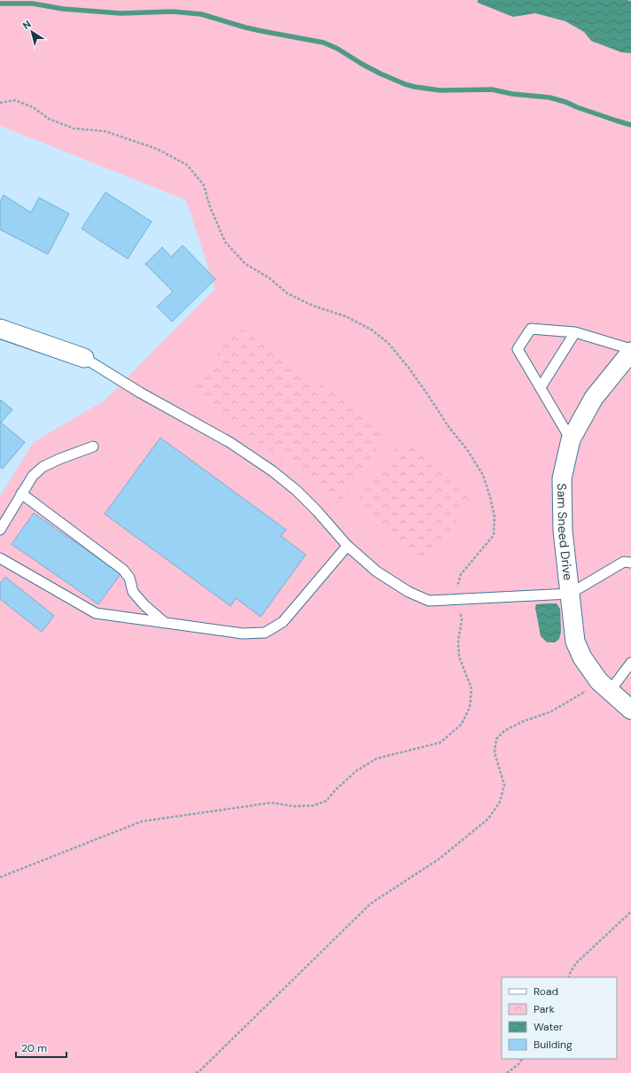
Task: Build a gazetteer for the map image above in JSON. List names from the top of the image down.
{
  "streets": {
    "street": ["Sam Sneed Drive"]
  },
  "legend": [
    "Road",
    "Park",
    "Water",
    "Building"
  ],
  "scale_bar": "20 m",
  "north": "top left"
}
